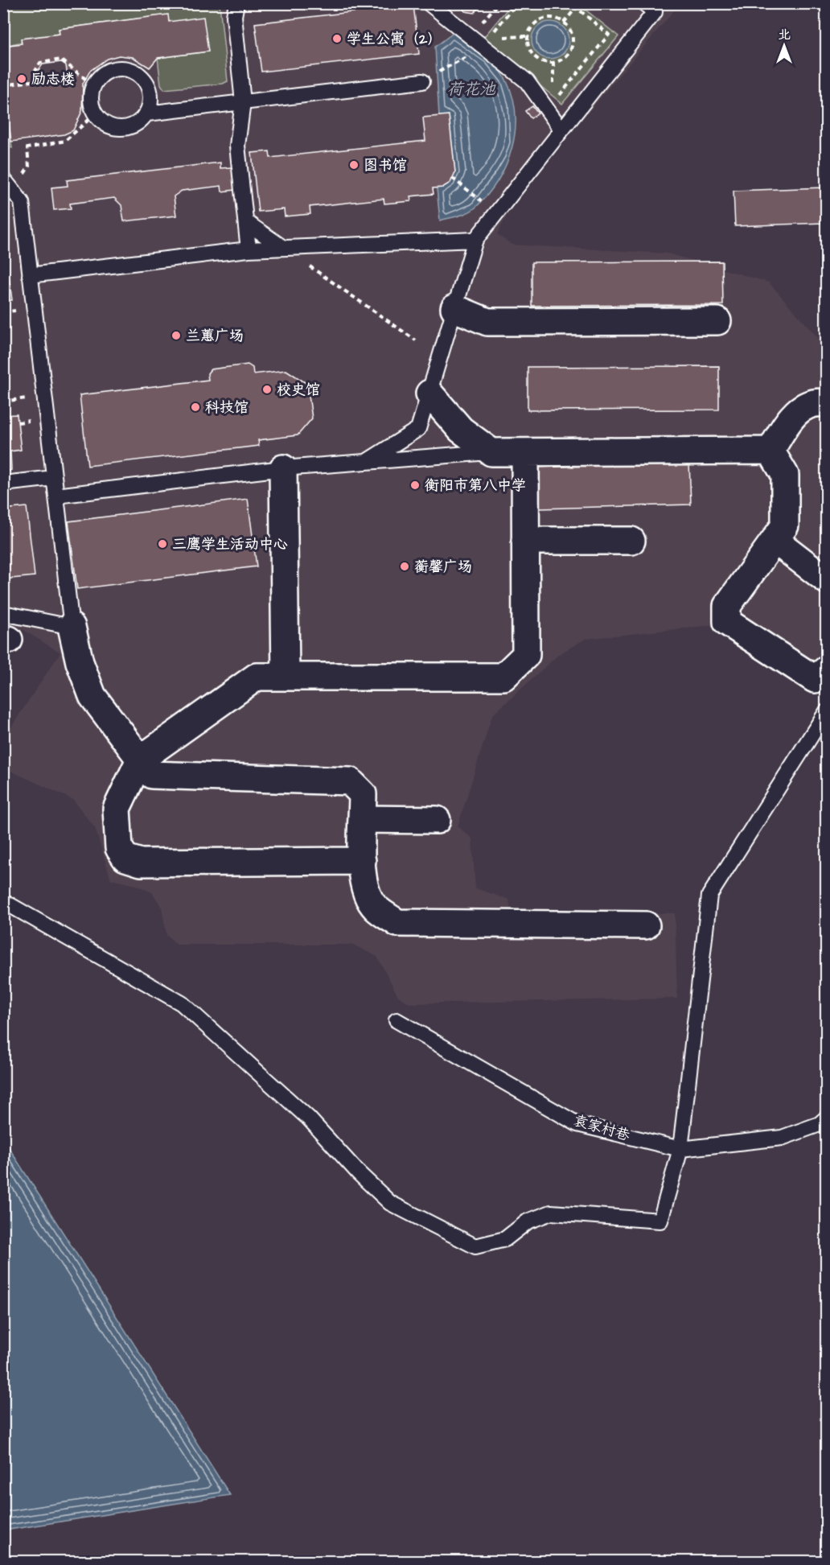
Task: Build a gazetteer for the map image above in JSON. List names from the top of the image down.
{
  "streets": {
    "lane": ["袁家村巷"]
  },
  "water": ["荷花池"],
  "places": [
    "学生公寓（2）",
    "励志楼",
    "图书馆",
    "兰蕙广场",
    "校史馆",
    "科技馆",
    "衡阳市第八中学",
    "三鹰学生活动中心",
    "蘅馨广场"
  ],
  "north": "top"
}
